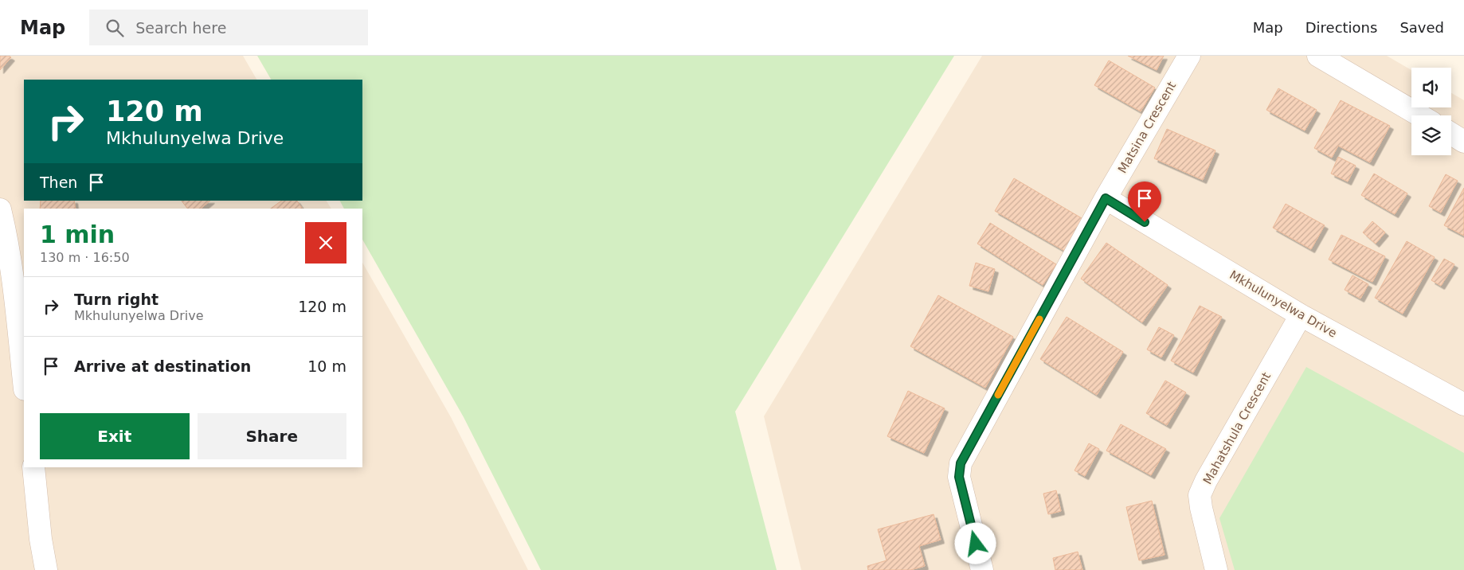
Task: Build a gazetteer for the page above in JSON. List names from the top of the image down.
{
  "streets": {
    "street": ["Matsina Crescent", "Mkhulunyelwa Drive", "Mahatshula Crescent"]
  },
  "crossings": [
    ["Matsina Crescent", "Mkhulunyelwa Drive"],
    ["Mkhulunyelwa Drive", "Mahatshula Crescent"]
  ],
  "page": {
    "header": "Map",
    "search": "Search here",
    "nav": ["Map", "Directions", "Saved"],
    "turn": ["120 m", "Mkhulunyelwa Drive"],
    "then": "Then",
    "heading": ["1 min", "130 m · 16:50"],
    "list": [
      {
        "name": "Turn right",
        "note": "Mkhulunyelwa Drive",
        "value": "120 m"
      },
      {
        "name": "Arrive at destination",
        "value": "10 m"
      }
    ],
    "buttons": ["Exit", "Share"]
  }
}
